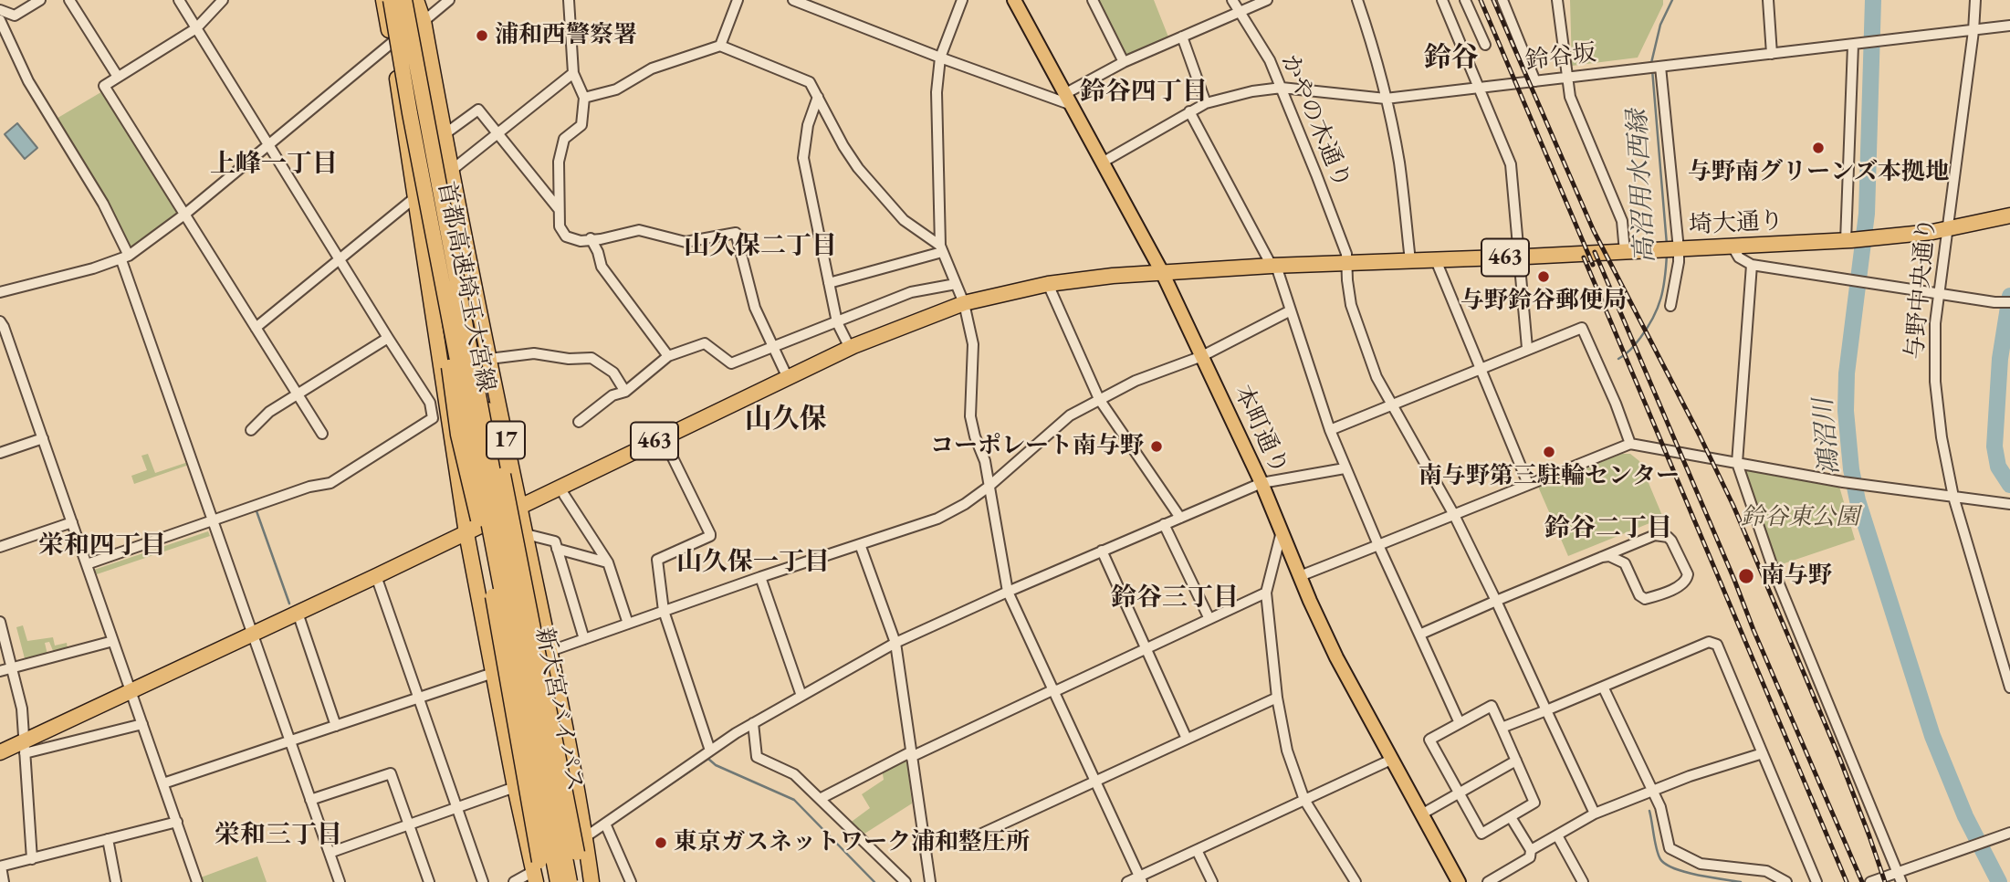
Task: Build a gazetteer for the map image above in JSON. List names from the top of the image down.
{
  "streets": {
    "highway": [
      "埼大通り",
      "463",
      "首都高速埼玉大宮線",
      "17",
      "新大宮バイパス"
    ],
    "main road": ["本町通り"],
    "street": ["鈴谷坂", "かやの木通り", "与野中央通り"]
  },
  "crossings": [
    ["鈴谷坂", "かやの木通り"],
    ["鈴谷坂", "与野中央通り"],
    ["鈴谷坂", "本町通り"],
    ["かやの木通り", "埼大通り"],
    ["かやの木通り", "463"],
    ["埼大通り", "463"],
    ["埼大通り", "与野中央通り"],
    ["463", "本町通り"],
    ["463", "17"],
    ["首都高速埼玉大宮線", "新大宮バイパス"]
  ],
  "districts": [
    "鈴谷",
    "鈴谷四丁目",
    "上峰一丁目",
    "山久保二丁目",
    "山久保",
    "鈴谷二丁目",
    "栄和四丁目",
    "山久保一丁目",
    "鈴谷三丁目",
    "栄和三丁目"
  ],
  "water": ["高沼用水西縁", "鴻沼川"],
  "parks": ["鈴谷東公園"],
  "places": [
    "浦和西警察署",
    "与野南グリーンズ本拠地",
    "与野鈴谷郵便局",
    "コーポレート南与野",
    "南与野第三駐輪センター",
    "南与野",
    "東京ガスネットワーク浦和整圧所"
  ]
}
